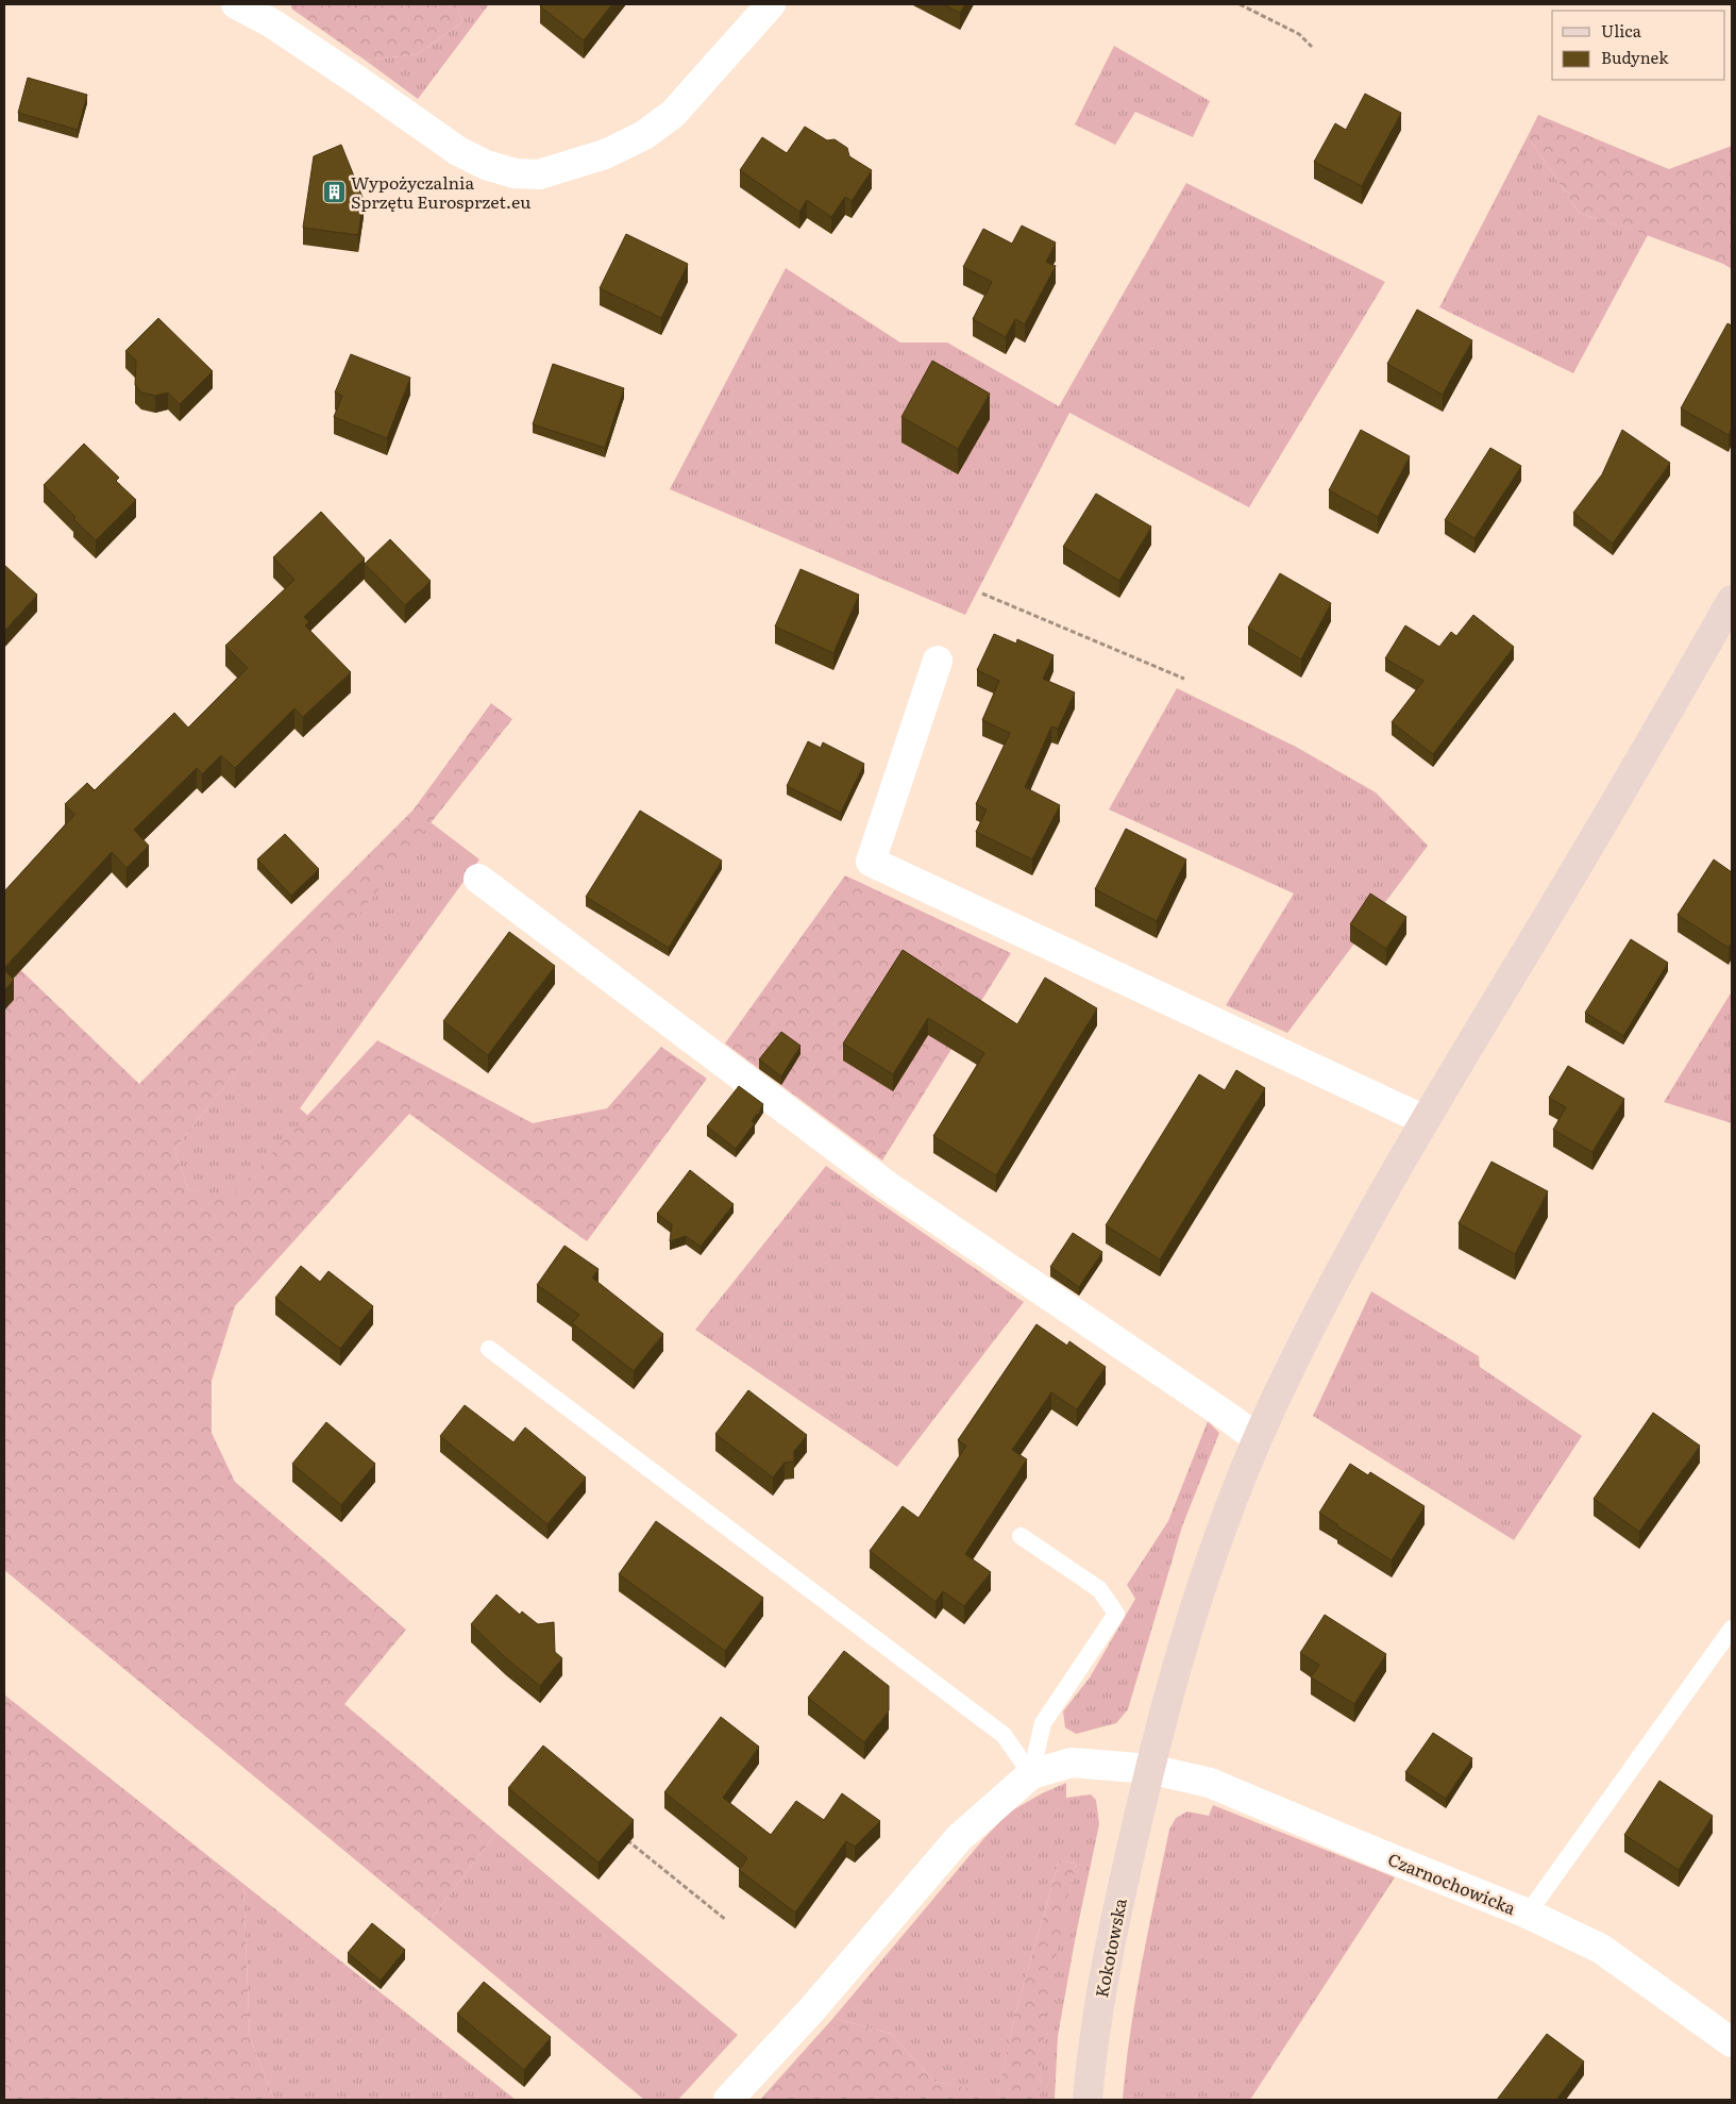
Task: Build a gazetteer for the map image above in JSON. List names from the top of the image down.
{
  "streets": {
    "street": ["Czarnochowicka", "Kokotowska"]
  },
  "crossings": [
    ["Czarnochowicka", "Kokotowska"]
  ],
  "places": {
    "building": ["Wypożyczalnia Sprzętu Eurosprzet.eu"]
  },
  "legend": ["Ulica", "Budynek"]
}
